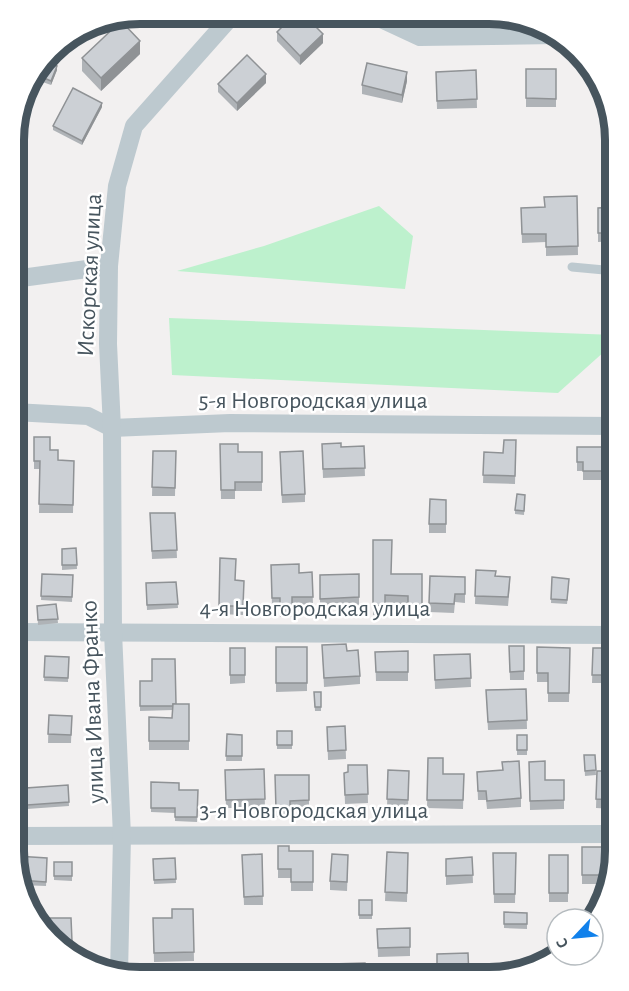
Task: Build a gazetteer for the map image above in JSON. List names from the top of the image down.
{
  "streets": {
    "street": [
      "Искорская улица",
      "5-я Новгородская улица",
      "4-я Новгородская улица",
      "улица Ивана Франко",
      "3-я Новгородская улица"
    ]
  },
  "crossings": [
    ["Искорская улица", "5-я Новгородская улица"],
    ["Искорская улица", "улица Ивана Франко"],
    ["5-я Новгородская улица", "улица Ивана Франко"],
    ["4-я Новгородская улица", "улица Ивана Франко"],
    ["улица Ивана Франко", "3-я Новгородская улица"]
  ],
  "north": "bottom left"
}
